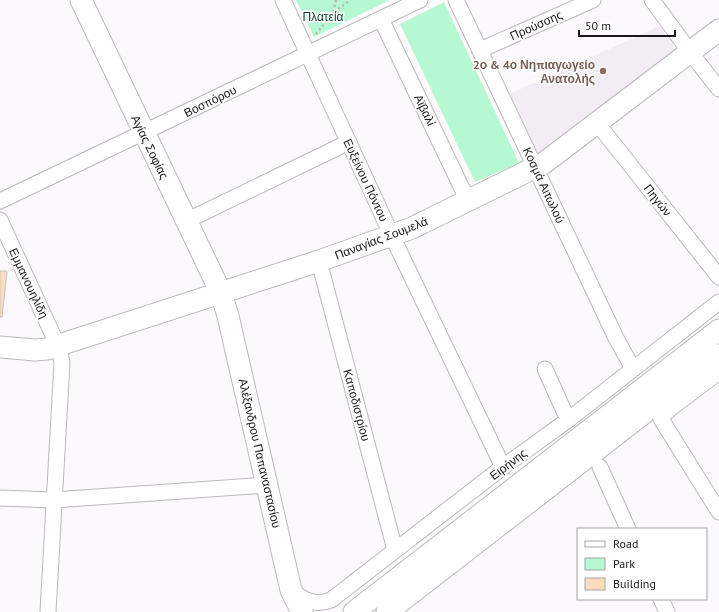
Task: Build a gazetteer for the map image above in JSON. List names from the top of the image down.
{
  "streets": {
    "street": [
      "Προύσσης",
      "Βοσπόρου",
      "Αϊβαλί",
      "Αγίας Σοφίας",
      "Ευξείνου Πόντου",
      "Κοσμά Αιτωλού",
      "Πηγών",
      "Παναγίας Σουμελά",
      "Εμμανουηλίδη",
      "Καποδιστρίου",
      "Αλέξανδρου Παπαναστασίου",
      "Ειρήνης"
    ]
  },
  "crossings": [
    ["Προύσσης", "Κοσμά Αιτωλού"],
    ["Βοσπόρου", "Αϊβαλί"],
    ["Βοσπόρου", "Αγίας Σοφίας"],
    ["Βοσπόρου", "Ευξείνου Πόντου"],
    ["Αϊβαλί", "Παναγίας Σουμελά"],
    ["Αγίας Σοφίας", "Παναγίας Σουμελά"],
    ["Αγίας Σοφίας", "Αλέξανδρου Παπαναστασίου"],
    ["Ευξείνου Πόντου", "Παναγίας Σουμελά"],
    ["Ευξείνου Πόντου", "Ειρήνης"],
    ["Κοσμά Αιτωλού", "Παναγίας Σουμελά"],
    ["Κοσμά Αιτωλού", "Ειρήνης"],
    ["Πηγών", "Παναγίας Σουμελά"],
    ["Παναγίας Σουμελά", "Εμμανουηλίδη"],
    ["Παναγίας Σουμελά", "Καποδιστρίου"],
    ["Παναγίας Σουμελά", "Αλέξανδρου Παπαναστασίου"],
    ["Καποδιστρίου", "Ειρήνης"],
    ["Αλέξανδρου Παπαναστασίου", "Ειρήνης"]
  ],
  "parks": ["Πλατεία"],
  "places": ["2ο & 4ο Νηπιαγωγείο Ανατολής"],
  "legend": ["Road", "Park", "Building"],
  "scale_bar": "50 m"
}
